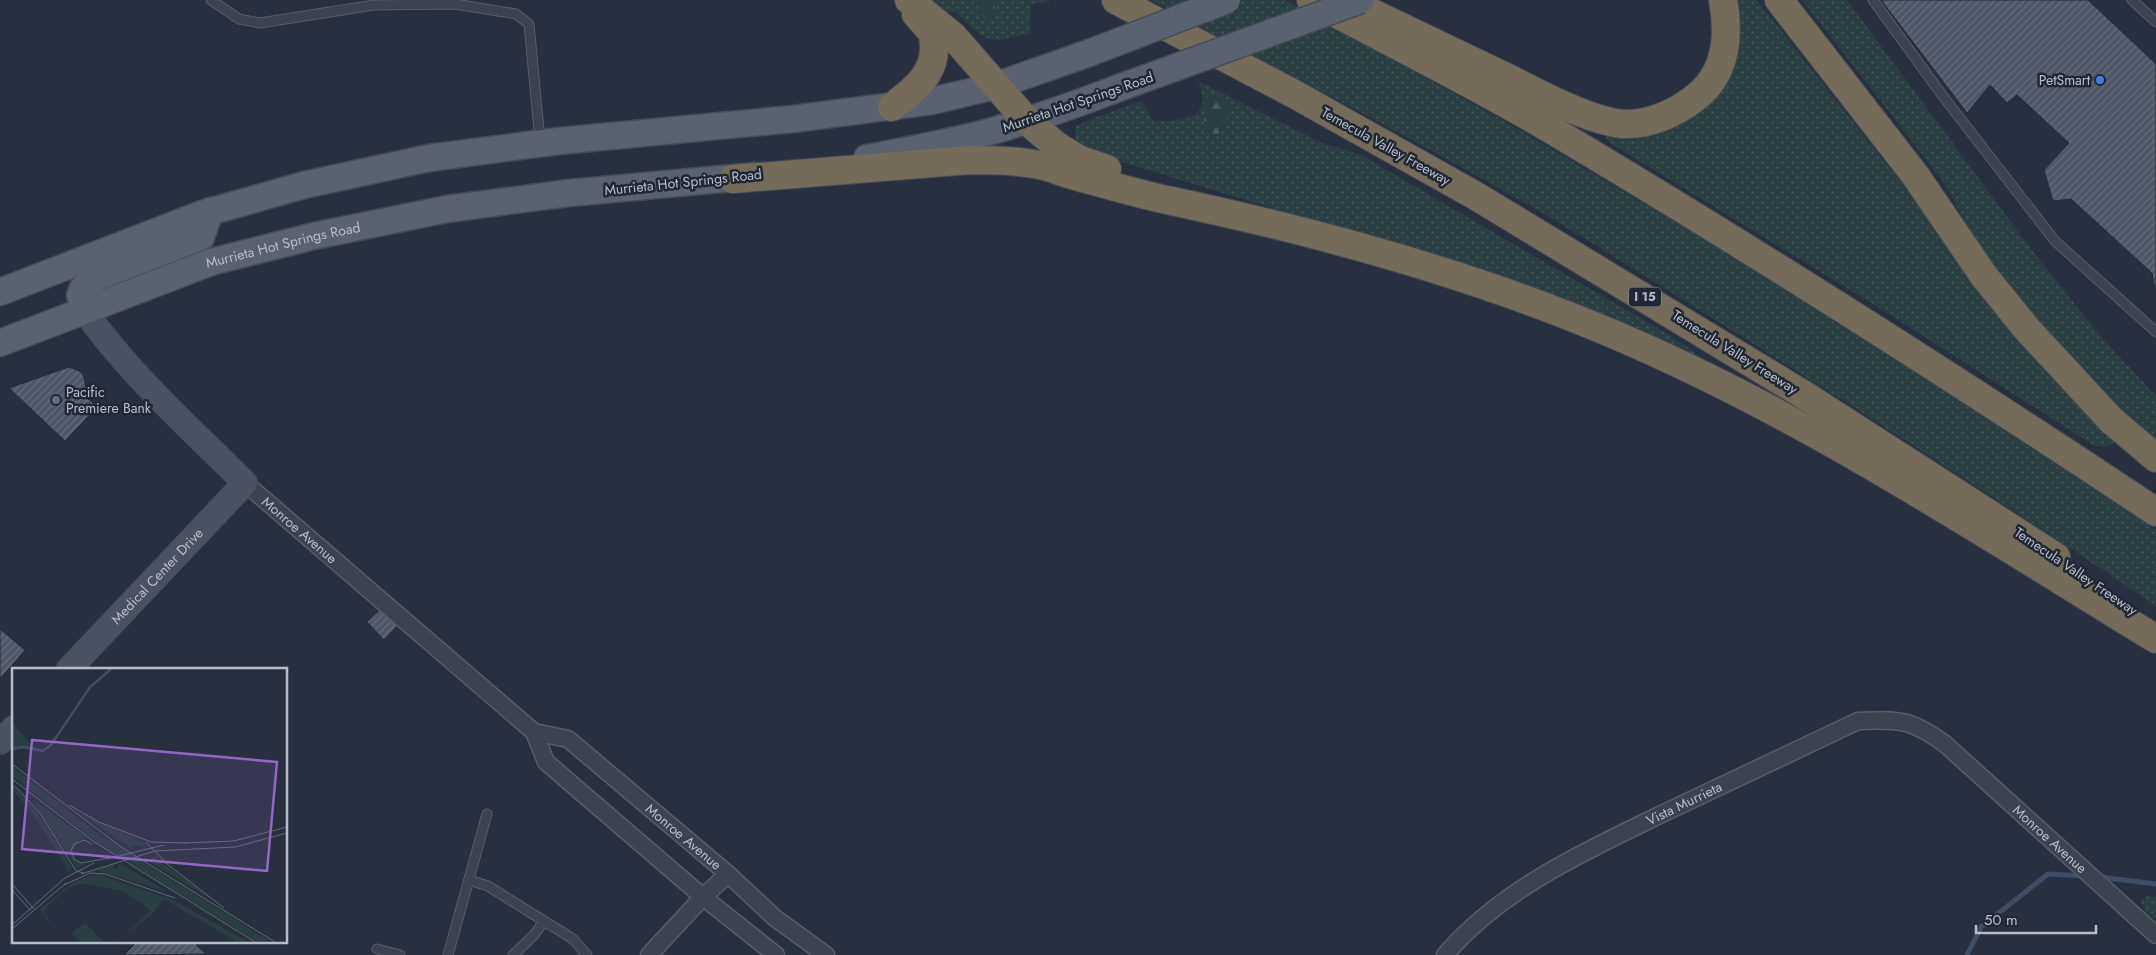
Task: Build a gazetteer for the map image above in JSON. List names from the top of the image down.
{
  "streets": {
    "highway": ["Temecula Valley Freeway", "I 15"],
    "main road": ["Murrieta Hot Springs Road"],
    "street": ["Monroe Avenue", "Medical Center Drive", "Vista Murrieta"]
  },
  "crossings": [
    ["Murrieta Hot Springs Road", "Monroe Avenue"],
    ["Monroe Avenue", "Medical Center Drive"],
    ["Monroe Avenue", "Vista Murrieta"]
  ],
  "places": ["PetSmart", "Pacific Premiere Bank"],
  "scale_bar": "50 m"
}
